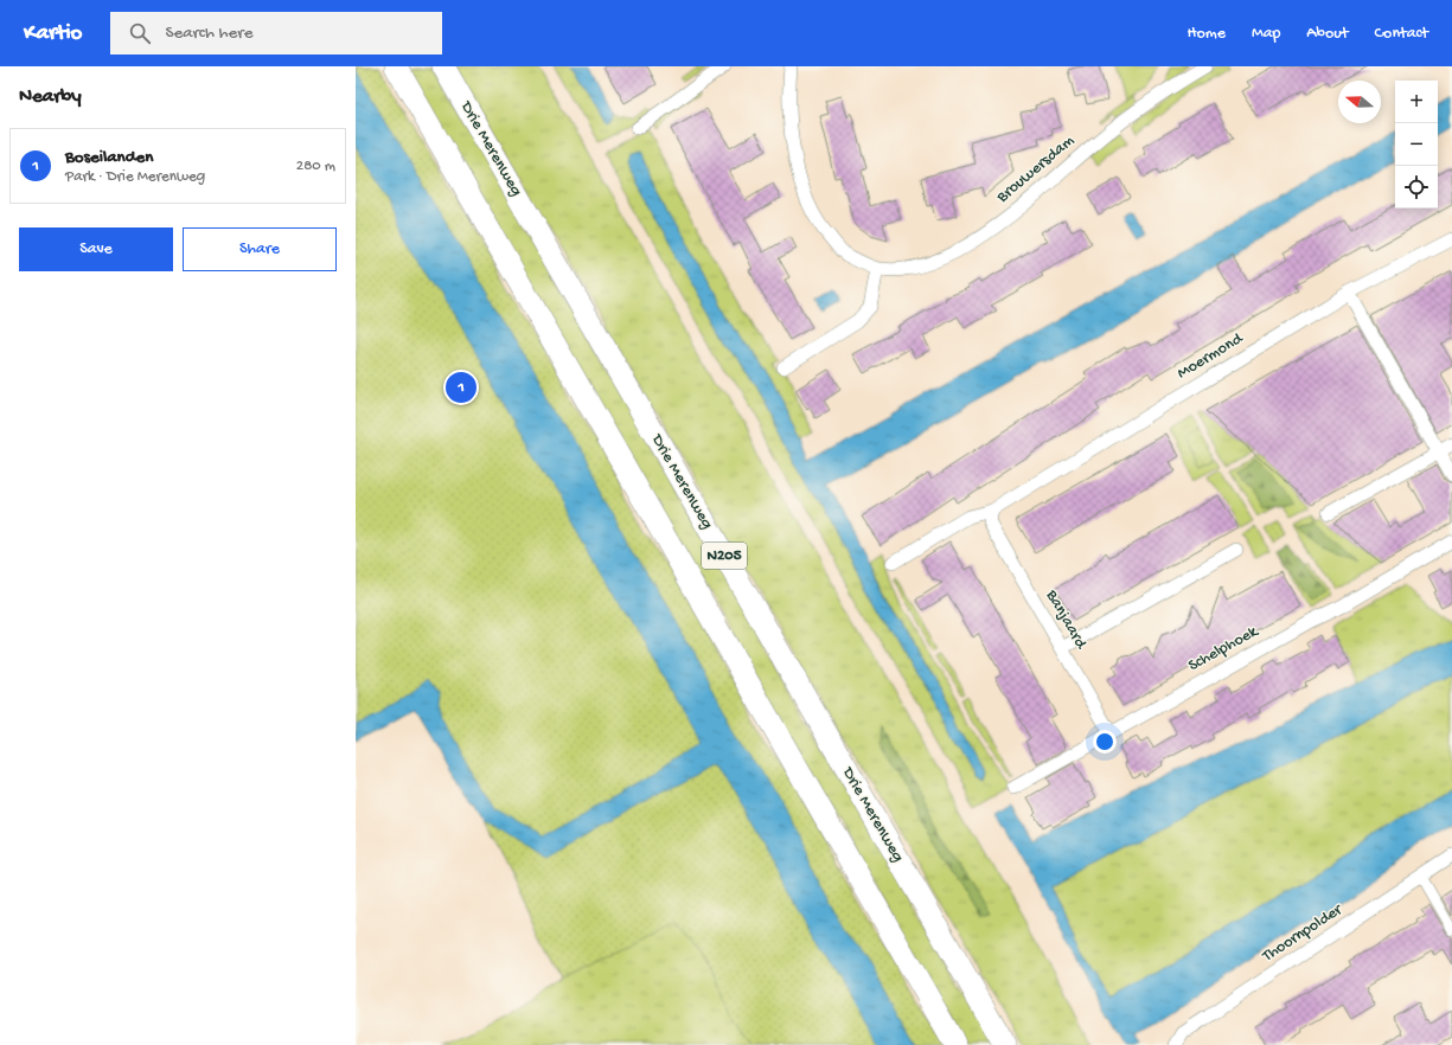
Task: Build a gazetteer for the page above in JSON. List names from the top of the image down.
{
  "streets": {
    "highway": ["Drie Merenweg", "N205"],
    "street": [
      "Brouwersdam",
      "Moermond",
      "Banjaard",
      "Schelphoek",
      "Thoornpolder"
    ]
  },
  "crossings": [
    ["Moermond", "Banjaard"],
    ["Banjaard", "Schelphoek"]
  ],
  "north": "left",
  "page": {
    "header": "Kartio",
    "search": "Search here",
    "nav": [
      "Home",
      "Map",
      "About",
      "Contact"
    ],
    "heading": "Nearby",
    "map_buttons": ["+", "−"],
    "list": [
      {
        "mark": "1",
        "name": "Boseilanden",
        "note": "Park · Drie Merenweg",
        "value": "280 m"
      }
    ],
    "buttons": ["Save", "Share"],
    "pins": "1"
  }
}
